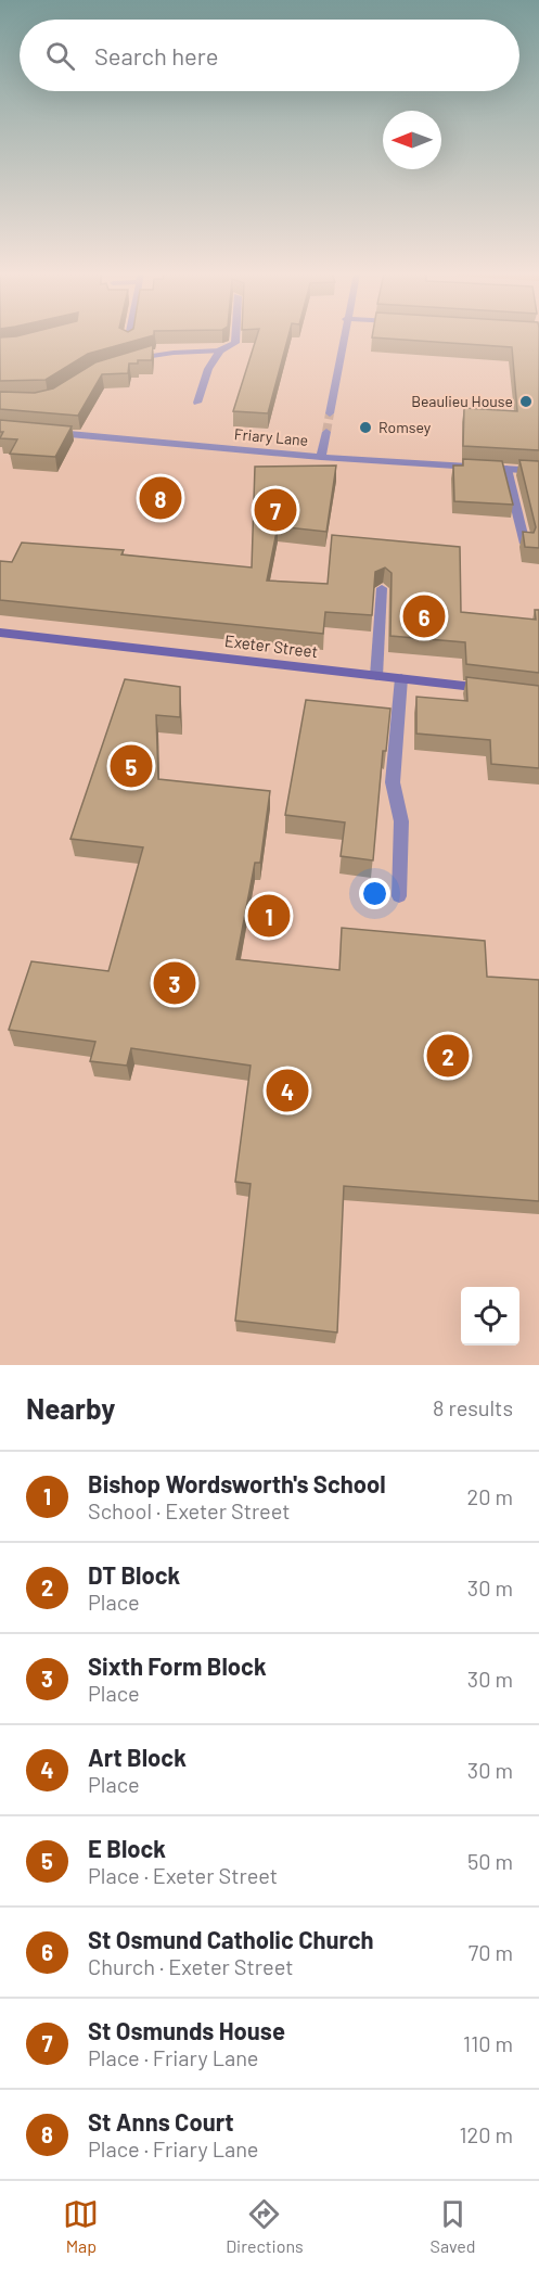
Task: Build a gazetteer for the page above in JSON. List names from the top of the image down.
{
  "streets": {
    "street": ["Friary Lane", "Exeter Street"]
  },
  "places": ["Beaulieu House", "Romsey"],
  "north": "left",
  "page": {
    "search": "Search here",
    "pins": [
      "8",
      "7",
      "6",
      "5",
      "1",
      "3",
      "2",
      "4"
    ],
    "heading": ["Nearby", "8 results"],
    "list": [
      {
        "mark": "1",
        "name": "Bishop Wordsworth's School",
        "note": "School · Exeter Street",
        "value": "20 m"
      },
      {
        "mark": "2",
        "name": "DT Block",
        "note": "Place",
        "value": "30 m"
      },
      {
        "mark": "3",
        "name": "Sixth Form Block",
        "note": "Place",
        "value": "30 m"
      },
      {
        "mark": "4",
        "name": "Art Block",
        "note": "Place",
        "value": "30 m"
      },
      {
        "mark": "5",
        "name": "E Block",
        "note": "Place · Exeter Street",
        "value": "50 m"
      },
      {
        "mark": "6",
        "name": "St Osmund Catholic Church",
        "note": "Church · Exeter Street",
        "value": "70 m"
      },
      {
        "mark": "7",
        "name": "St Osmunds House",
        "note": "Place · Friary Lane",
        "value": "110 m"
      },
      {
        "mark": "8",
        "name": "St Anns Court",
        "note": "Place · Friary Lane",
        "value": "120 m"
      }
    ],
    "nav": ["Map", "Directions", "Saved"]
  }
}
